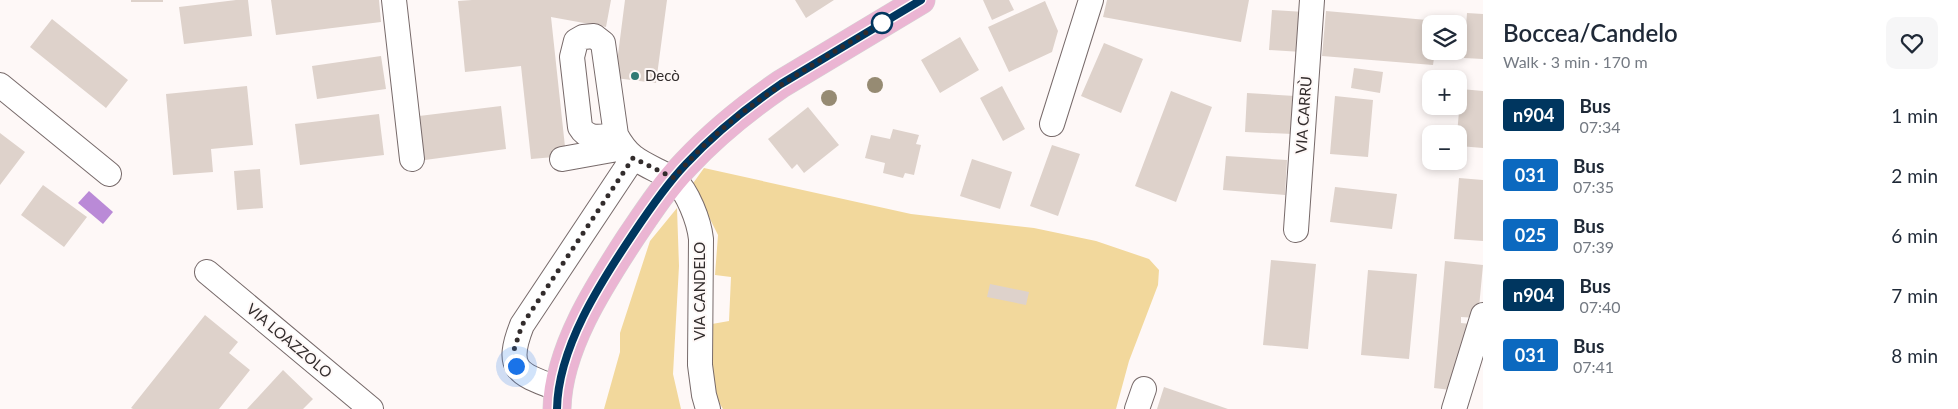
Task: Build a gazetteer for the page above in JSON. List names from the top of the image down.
{
  "streets": {
    "street": ["VIA CARRÙ", "VIA CANDELO", "VIA LOAZZOLO"]
  },
  "places": ["Decò"],
  "lines": ["bus line n904"],
  "page": {
    "heading": ["Boccea/Candelo", "Walk · 3 min · 170 m"],
    "map_buttons": ["+", "−"],
    "list": [
      {
        "mark": "n904",
        "name": "Bus",
        "note": "07:34",
        "value": "1 min"
      },
      {
        "mark": "031",
        "name": "Bus",
        "note": "07:35",
        "value": "2 min"
      },
      {
        "mark": "025",
        "name": "Bus",
        "note": "07:39",
        "value": "6 min"
      },
      {
        "mark": "n904",
        "name": "Bus",
        "note": "07:40",
        "value": "7 min"
      },
      {
        "mark": "031",
        "name": "Bus",
        "note": "07:41",
        "value": "8 min"
      }
    ]
  }
}
